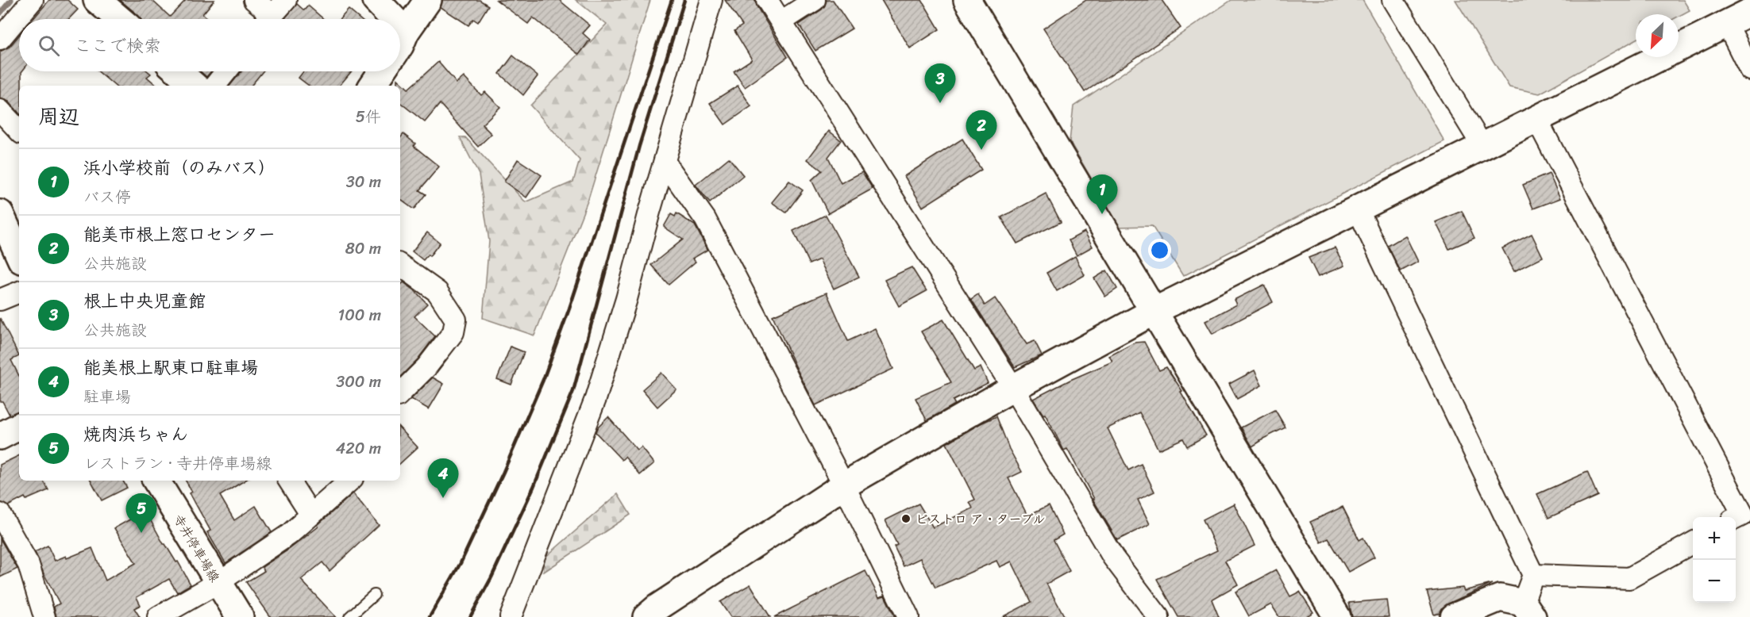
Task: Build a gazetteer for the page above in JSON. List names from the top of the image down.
{
  "streets": {
    "street": ["寺井停車場線"]
  },
  "places": ["ビストロ ア・ターブル"],
  "north": "bottom left",
  "page": {
    "search": "ここで検索",
    "pins": [
      "3",
      "2",
      "1",
      "4",
      "5"
    ],
    "heading": ["周辺", "5件"],
    "list": [
      {
        "mark": "1",
        "name": "浜小学校前（のみバス）",
        "note": "バス停",
        "value": "30 m"
      },
      {
        "mark": "2",
        "name": "能美市根上窓口センター",
        "note": "公共施設",
        "value": "80 m"
      },
      {
        "mark": "3",
        "name": "根上中央児童館",
        "note": "公共施設",
        "value": "100 m"
      },
      {
        "mark": "4",
        "name": "能美根上駅東口駐車場",
        "note": "駐車場",
        "value": "300 m"
      },
      {
        "mark": "5",
        "name": "焼肉浜ちゃん",
        "note": "レストラン · 寺井停車場線",
        "value": "420 m"
      }
    ],
    "map_buttons": ["+", "−"]
  }
}
